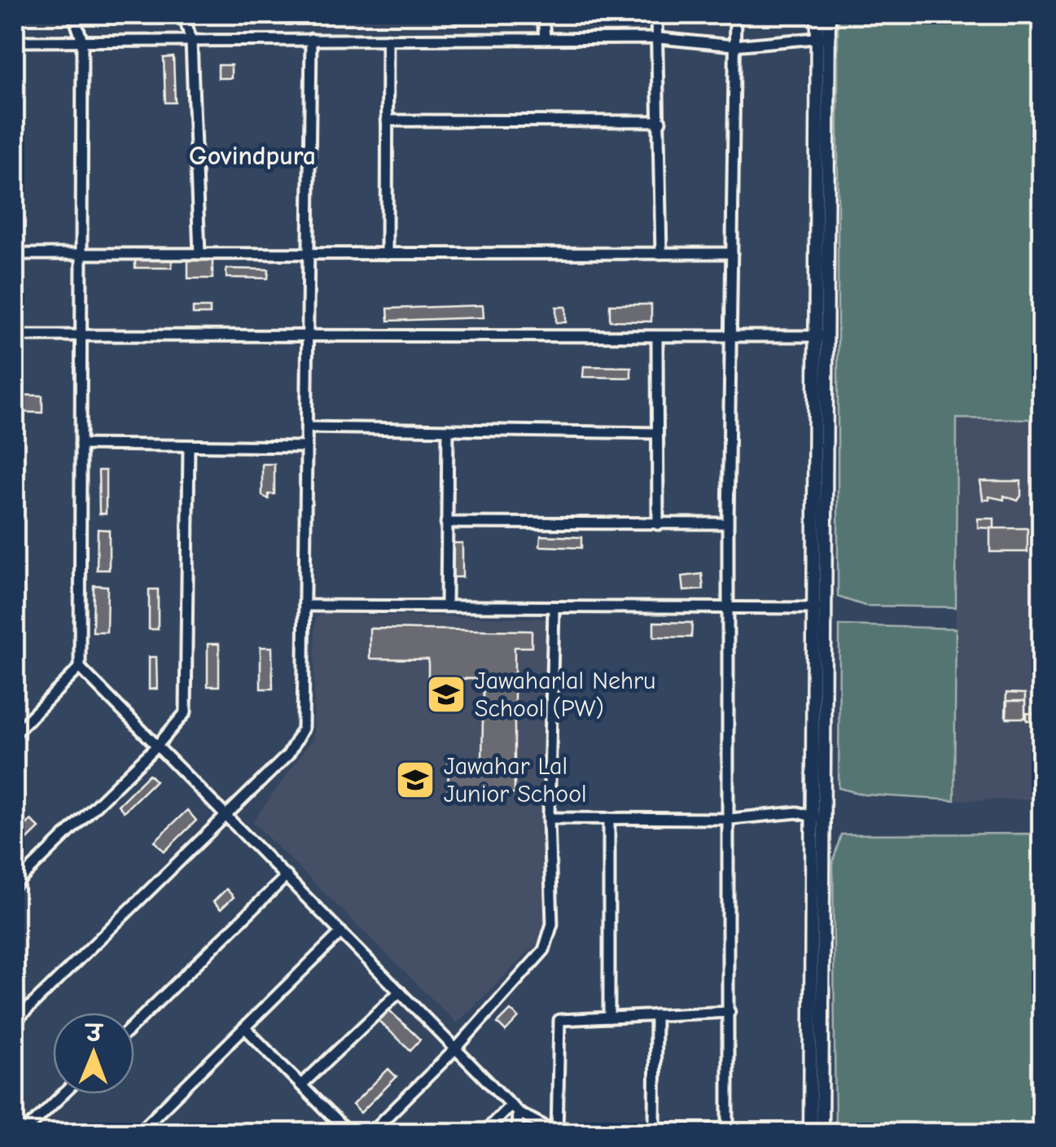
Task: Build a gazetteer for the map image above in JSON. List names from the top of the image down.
{
  "districts": ["Govindpura"],
  "places": {
    "school or university": ["Jawaharlal Nehru School (PW)", "Jawahar Lal Junior School"]
  },
  "north": "top"
}
